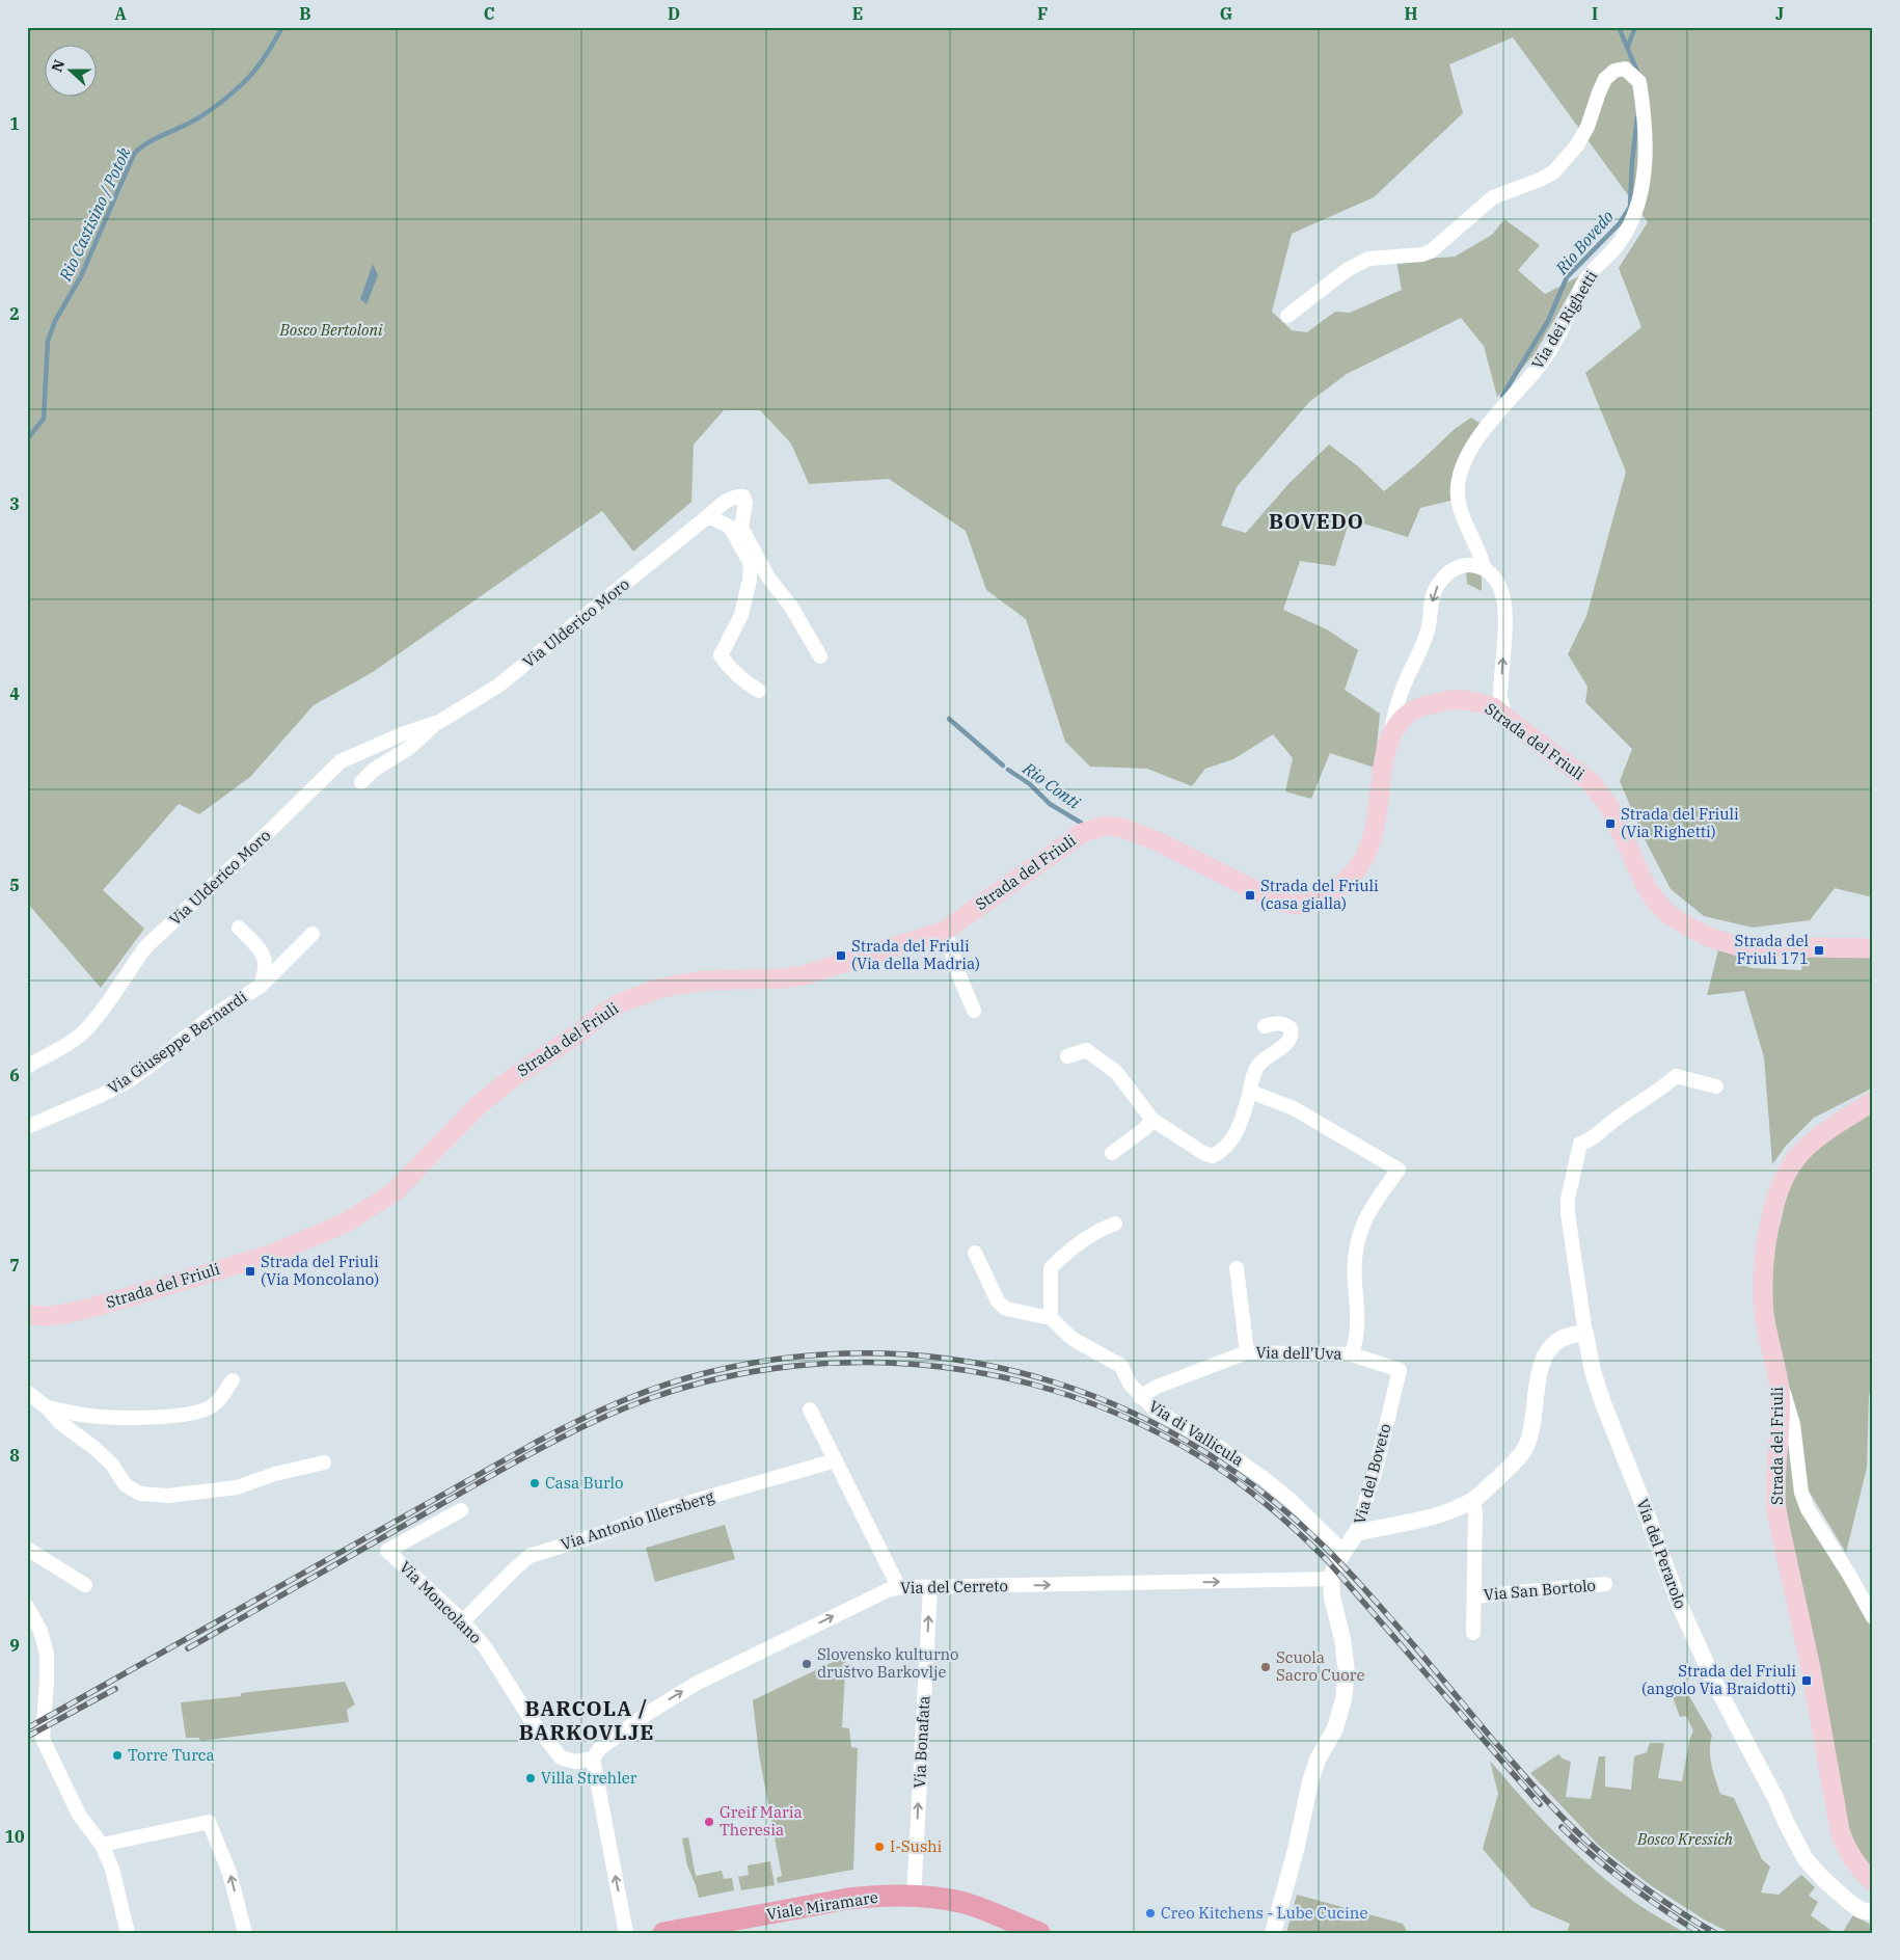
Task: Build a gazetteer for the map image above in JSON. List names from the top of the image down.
{
  "streets": {
    "main road": ["Strada del Friuli", "Viale Miramare"],
    "street": [
      "Via dei Righetti",
      "Via Ulderico Moro",
      "Via Giuseppe Bernardi",
      "Via dell'Uva",
      "Via di Vallicula",
      "Via del Boveto",
      "Via Antonio Illersberg",
      "Via del Perarolo",
      "Via del Cerreto",
      "Via San Bortolo",
      "Via Moncolano",
      "Via Bonafata"
    ]
  },
  "crossings": [
    ["Via dell'Uva", "Via di Vallicula"],
    ["Via dell'Uva", "Via del Boveto"],
    ["Via di Vallicula", "Via del Boveto"],
    ["Via del Boveto", "Via del Cerreto"],
    ["Via Antonio Illersberg", "Via Moncolano"],
    ["Via del Cerreto", "Via Moncolano"],
    ["Via del Cerreto", "Via Bonafata"],
    ["Via Bonafata", "Viale Miramare"]
  ],
  "one_way": ["Via del Cerreto", "Via Bonafata"],
  "districts": ["BOVEDO", "BARCOLA / BARKOVLJE"],
  "water": ["Rio Castisino / Potok", "Rio Bovedo", "Rio Conti"],
  "parks": ["Bosco Bertoloni", "Bosco Kressich"],
  "places": {
    "transit": [
      "Strada del Friuli (Via Righetti)",
      "Strada del Friuli (casa gialla)",
      "Strada del Friuli 171",
      "Strada del Friuli (Via della Madria)",
      "Strada del Friuli (Via Moncolano)",
      "Strada del Friuli (angolo Via Braidotti)"
    ],
    "other": [
      "Casa Burlo",
      "Slovensko kulturno društvo Barkovlje",
      "Scuola Sacro Cuore",
      "Torre Turca",
      "Villa Strehler",
      "Greif Maria Theresia",
      "I-Sushi",
      "Creo Kitchens - Lube Cucine"
    ]
  },
  "north": "left",
  "grid": {
    "columns": [
      "A",
      "B",
      "C",
      "D",
      "E",
      "F",
      "G",
      "H",
      "I",
      "J"
    ],
    "rows": [
      "1",
      "2",
      "3",
      "4",
      "5",
      "6",
      "7",
      "8",
      "9",
      "10"
    ]
  }
}
